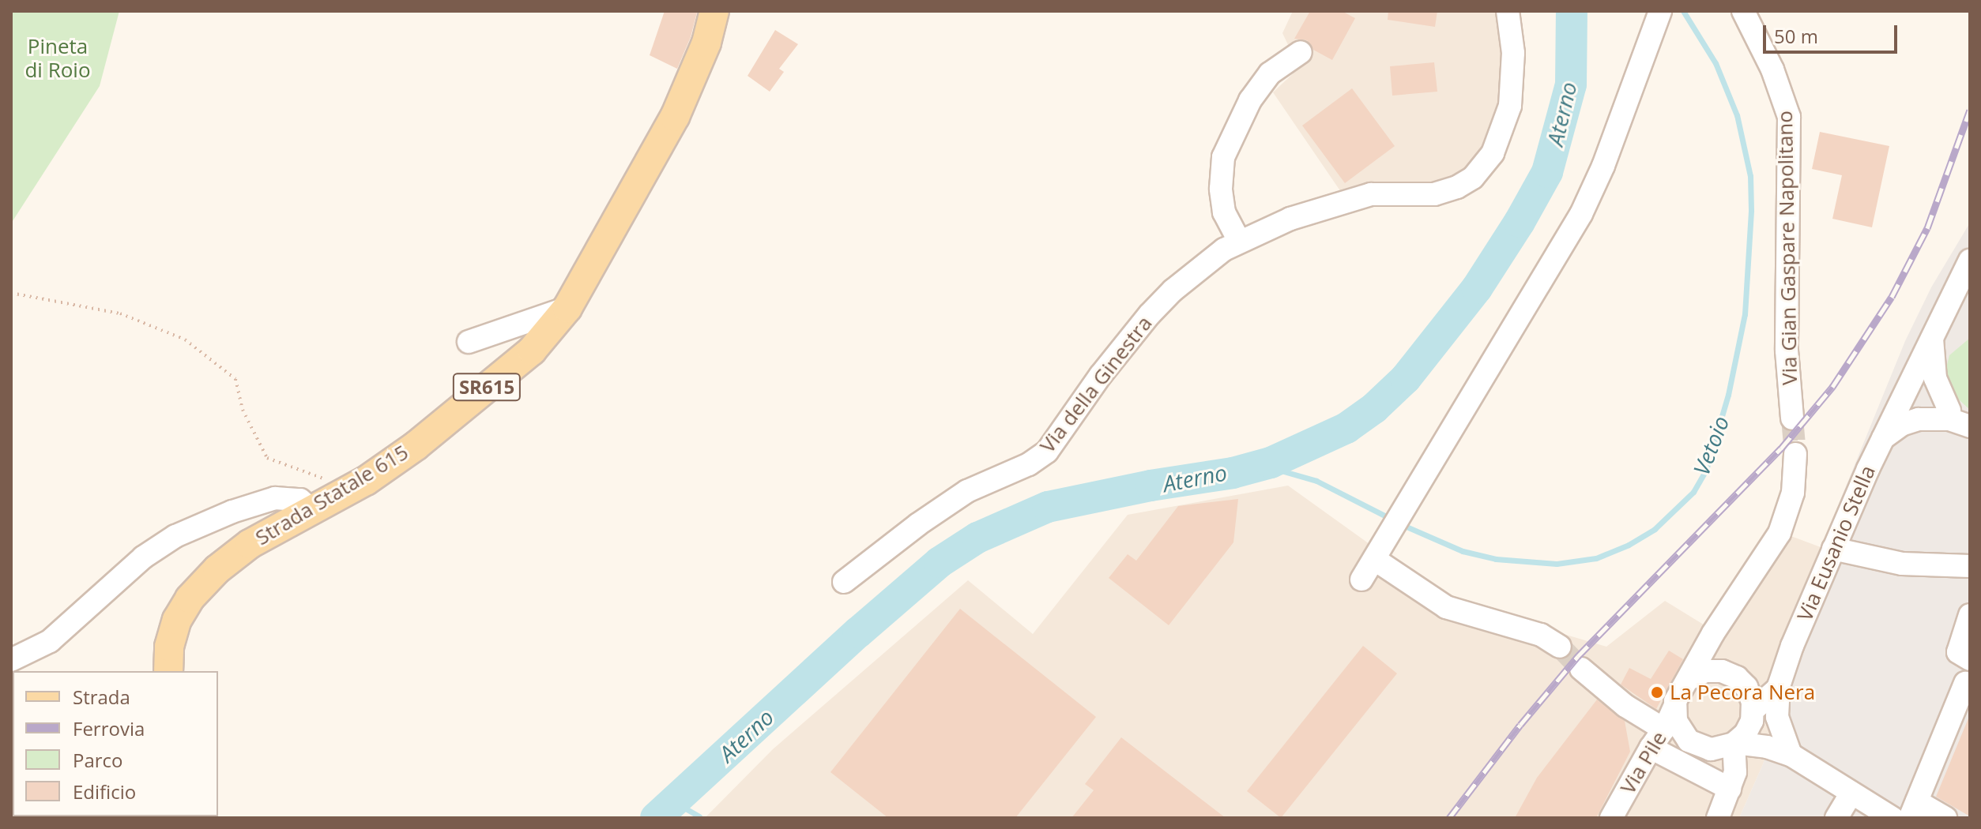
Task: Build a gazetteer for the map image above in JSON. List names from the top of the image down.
{
  "streets": {
    "main road": ["SR615", "Strada Statale 615"],
    "street": [
      "Via Gian Gaspare Napolitano",
      "Via della Ginestra",
      "Via Eusanio Stella",
      "Via Pile"
    ]
  },
  "crossings": [
    ["Via Eusanio Stella", "Via Pile"]
  ],
  "water": ["Aterno", "Vetoio"],
  "parks": ["Pineta di Roio"],
  "places": ["La Pecora Nera"],
  "legend": [
    "Strada",
    "Ferrovia",
    "Parco",
    "Edificio"
  ],
  "scale_bar": "50 m"
}
